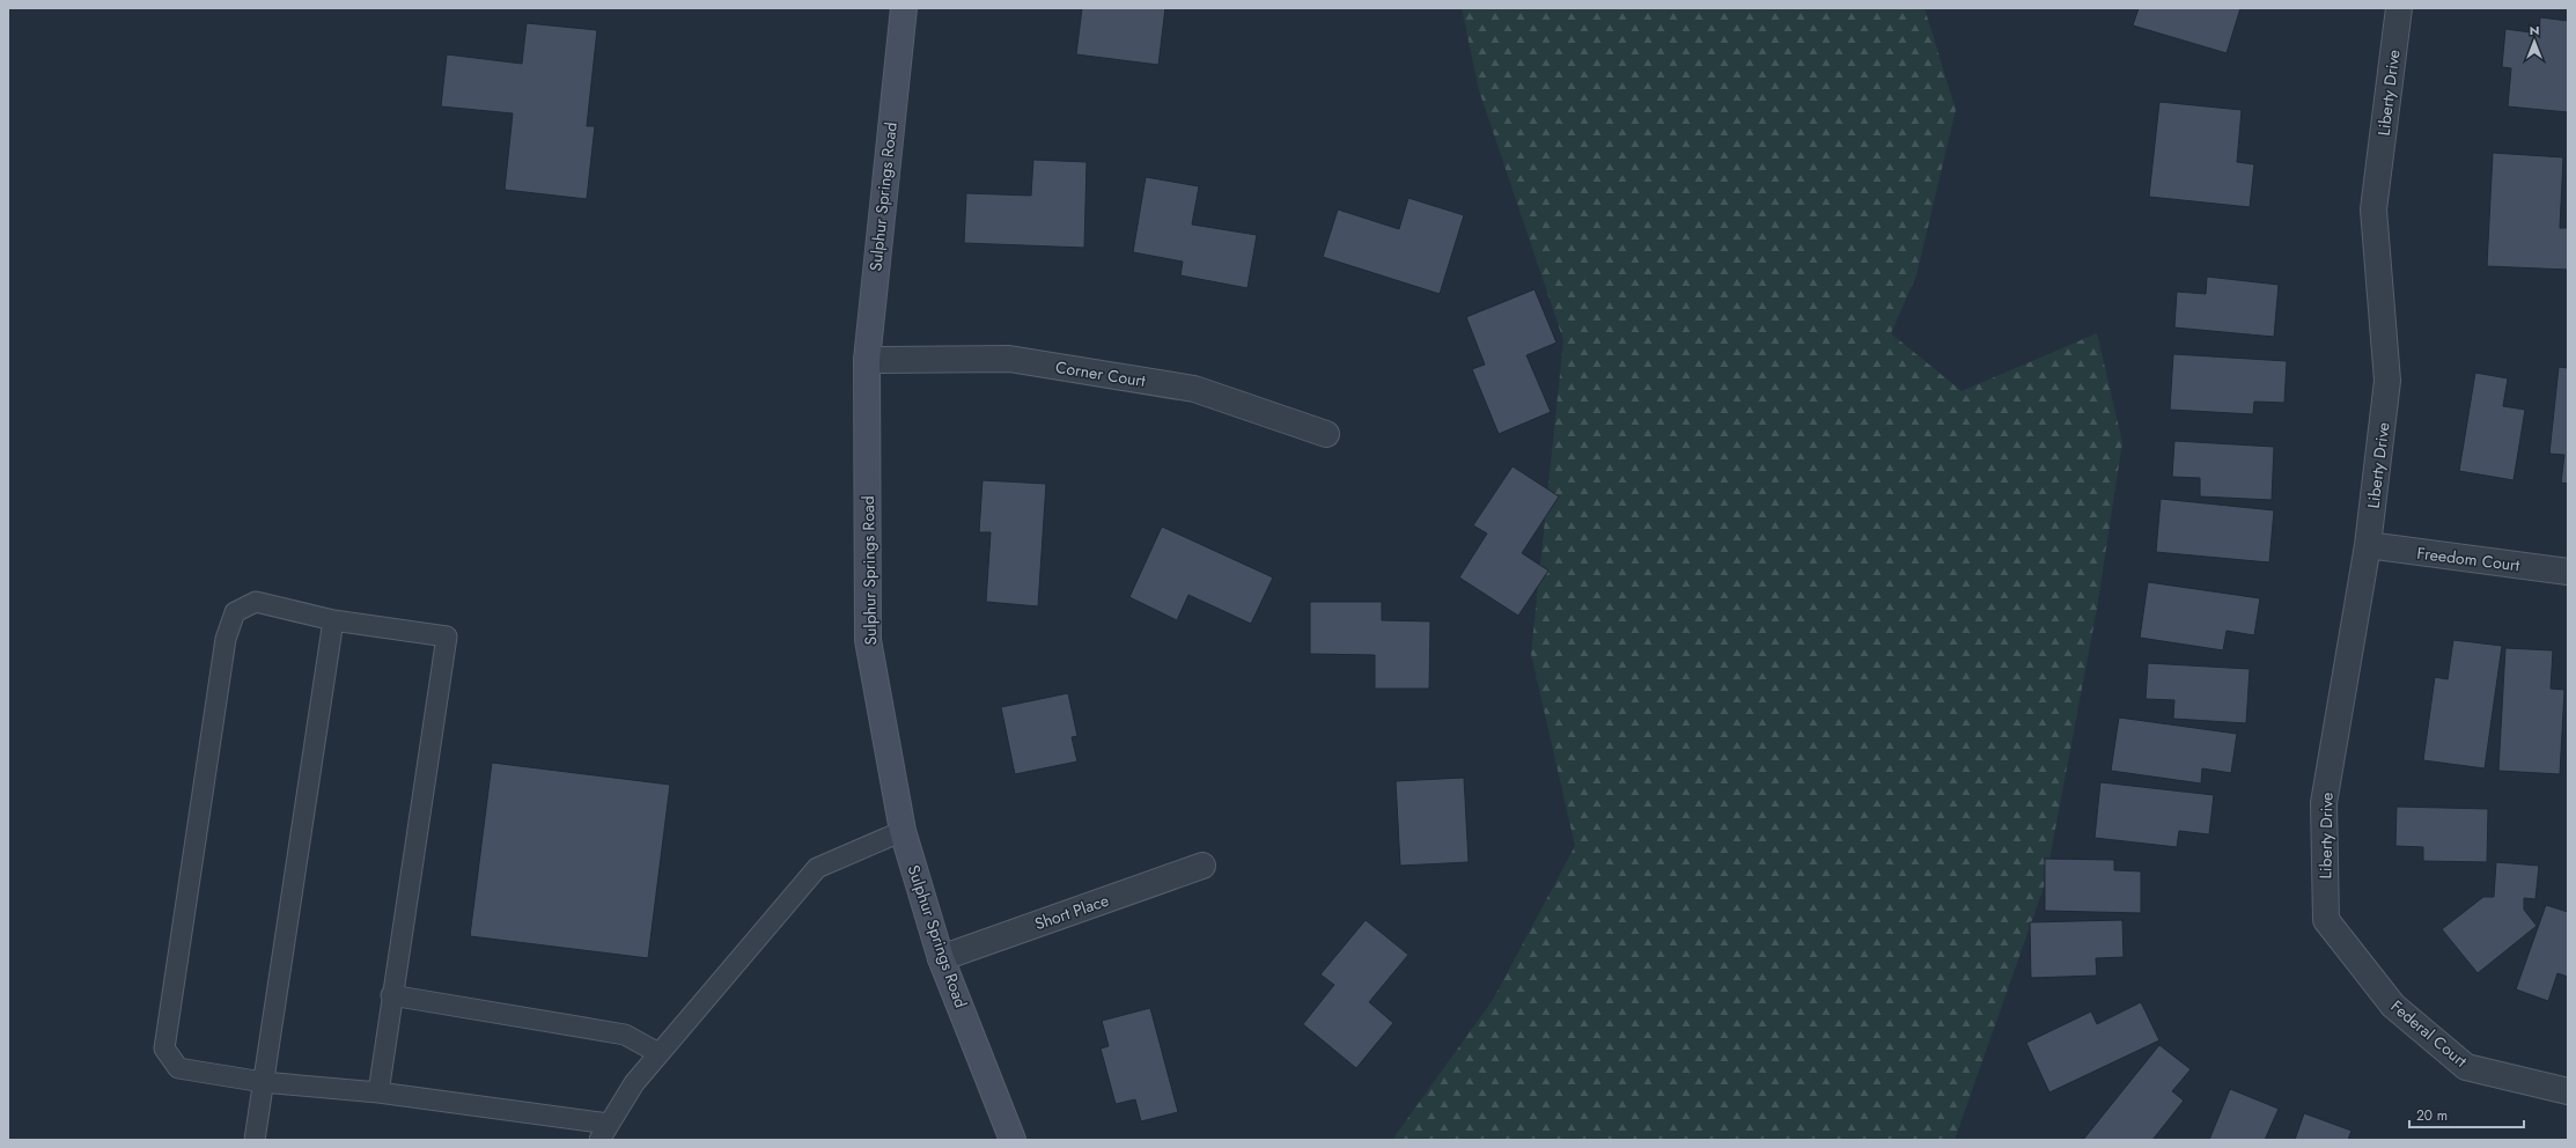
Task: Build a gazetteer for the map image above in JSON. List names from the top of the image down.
{
  "streets": {
    "street": [
      "Liberty Drive",
      "Sulphur Springs Road",
      "Corner Court",
      "Freedom Court",
      "Short Place",
      "Federal Court"
    ]
  },
  "crossings": [
    ["Liberty Drive", "Freedom Court"],
    ["Liberty Drive", "Federal Court"],
    ["Sulphur Springs Road", "Corner Court"],
    ["Sulphur Springs Road", "Short Place"]
  ],
  "scale_bar": "20 m",
  "north": "top"
}
